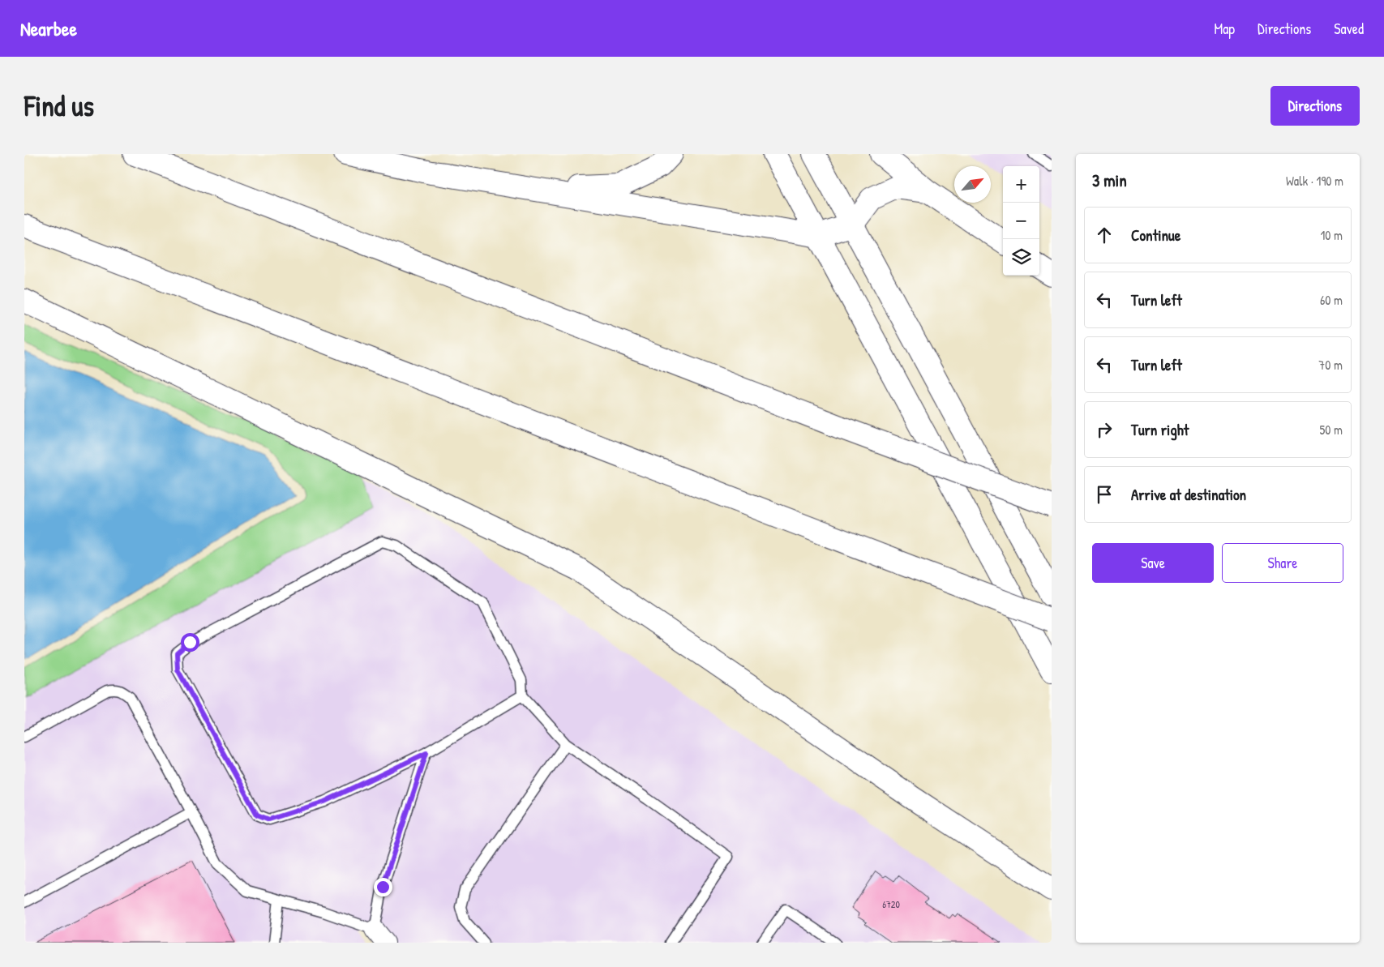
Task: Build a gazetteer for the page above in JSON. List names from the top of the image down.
{
  "house_numbers": ["6720"],
  "north": "top right",
  "page": {
    "header": "Nearbee",
    "nav": ["Map", "Directions", "Saved"],
    "buttons": [
      "Directions",
      ["Save", "Share"]
    ],
    "title": "Find us",
    "heading": ["3 min", "Walk · 190 m"],
    "map_buttons": ["+", "−"],
    "list": [
      ["Continue", "10 m"],
      ["Turn left", "60 m"],
      ["Turn left", "70 m"],
      ["Turn right", "50 m"],
      "Arrive at destination"
    ]
  }
}
